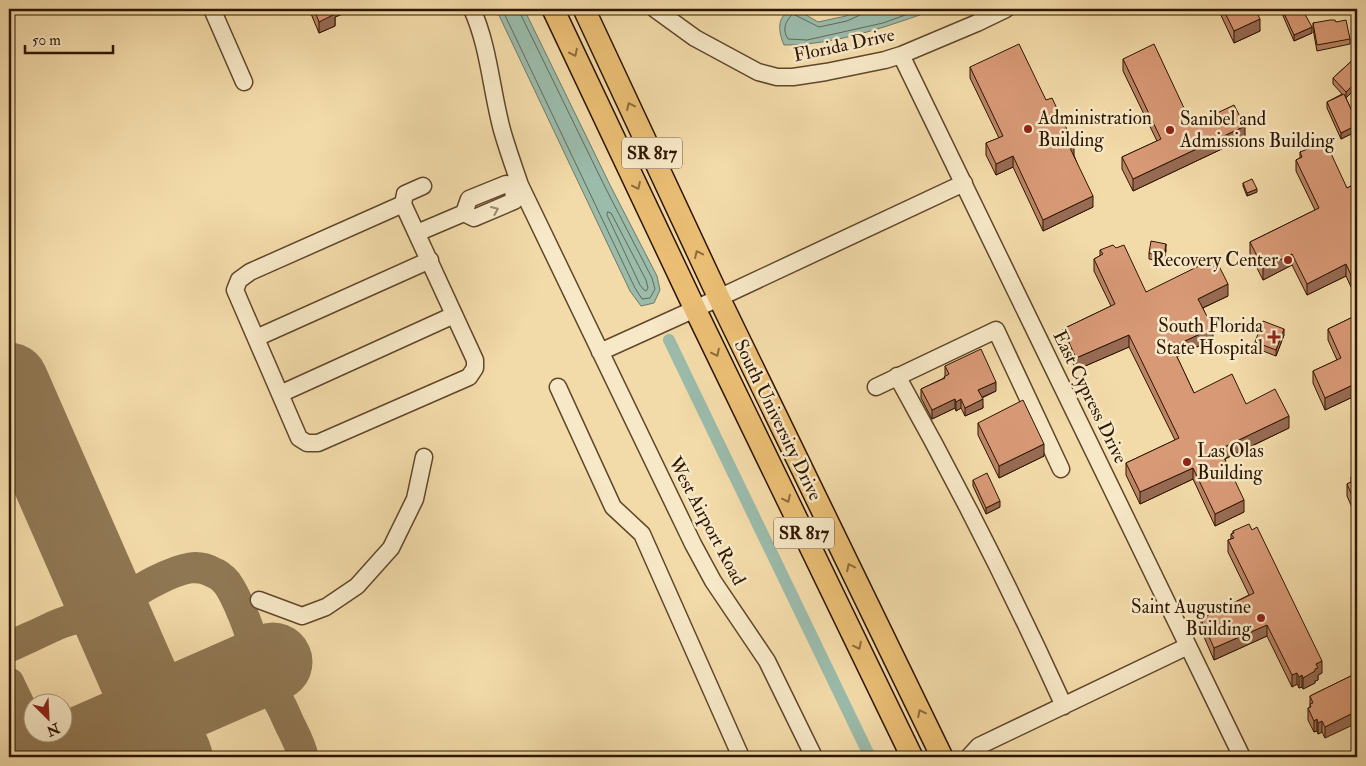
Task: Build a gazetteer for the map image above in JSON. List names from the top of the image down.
{
  "streets": {
    "main road": ["SR 817", "South University Drive"],
    "street": ["Florida Drive", "East Cypress Drive", "West Airport Road"]
  },
  "crossings": [
    ["Florida Drive", "East Cypress Drive"]
  ],
  "places": {
    "other": [
      "Administration Building",
      "Sanibel and Admissions Building",
      "Recovery Center",
      "Las Olas Building",
      "Saint Augustine Building"
    ],
    "health": ["South Florida State Hospital"]
  },
  "scale_bar": "50 m",
  "north": "bottom right"
}
